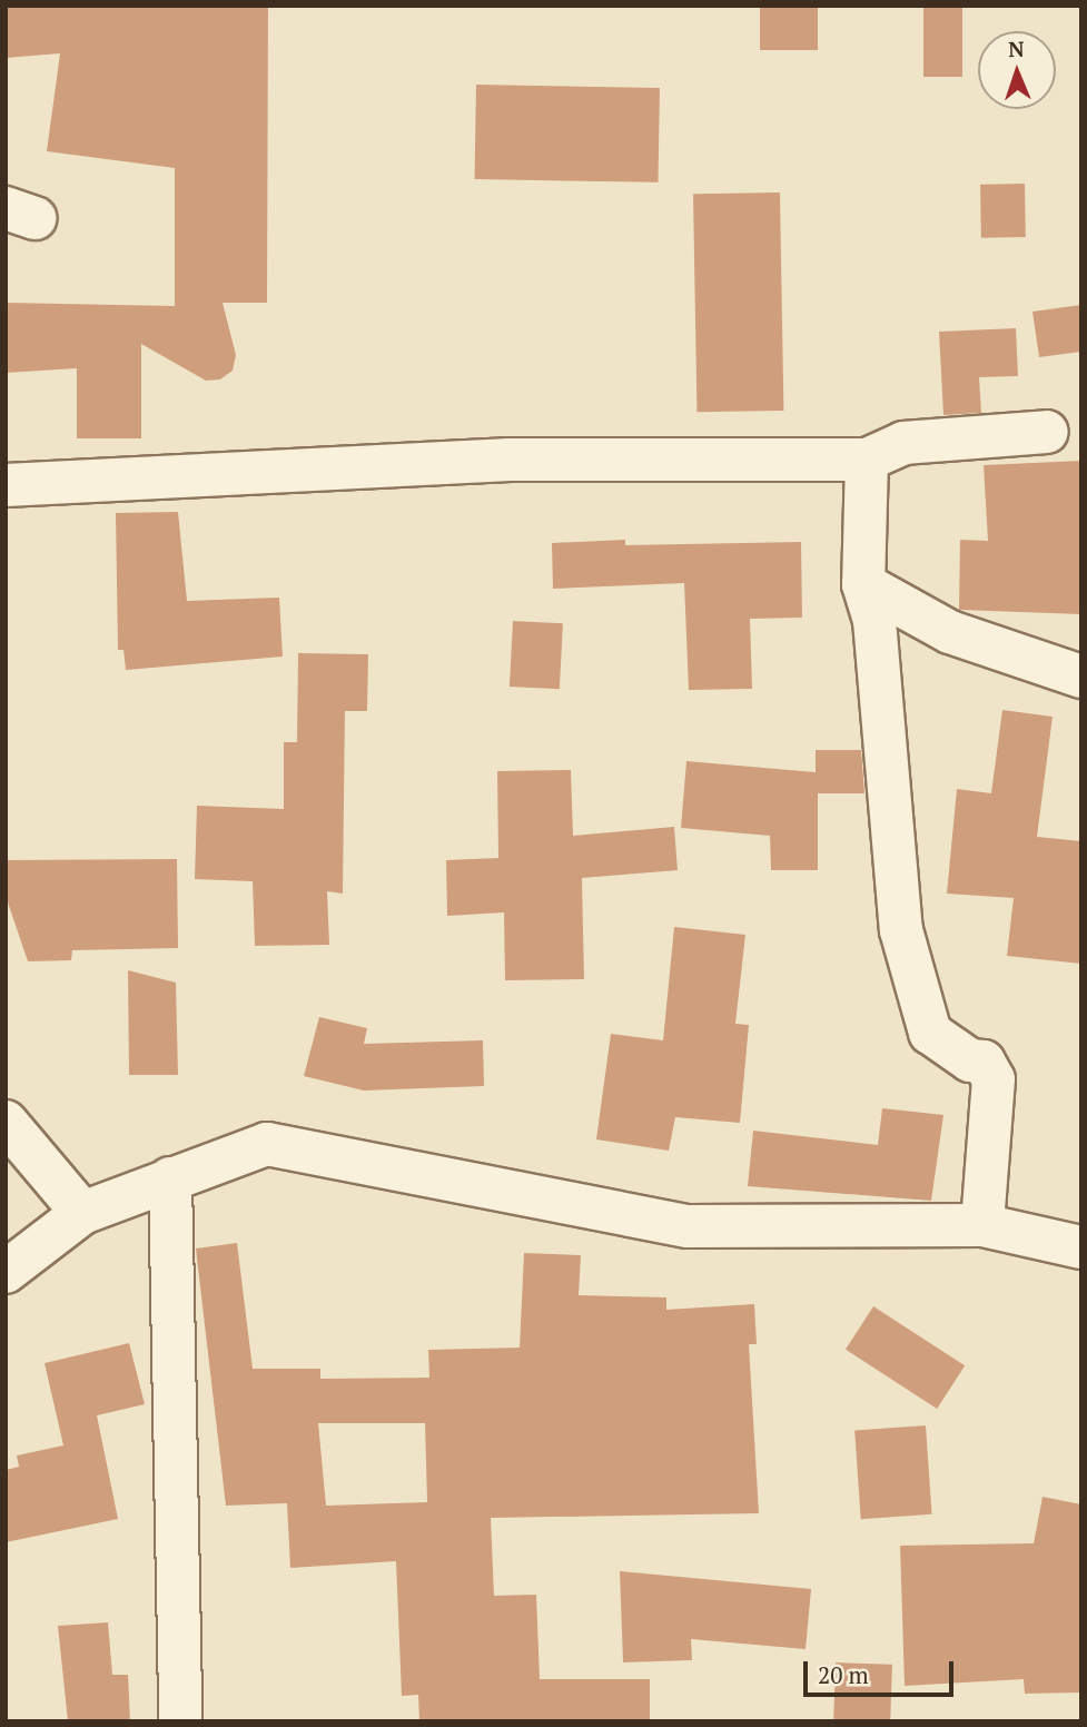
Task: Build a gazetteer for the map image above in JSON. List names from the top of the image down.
{
  "scale_bar": "20 m",
  "north": "top"
}
